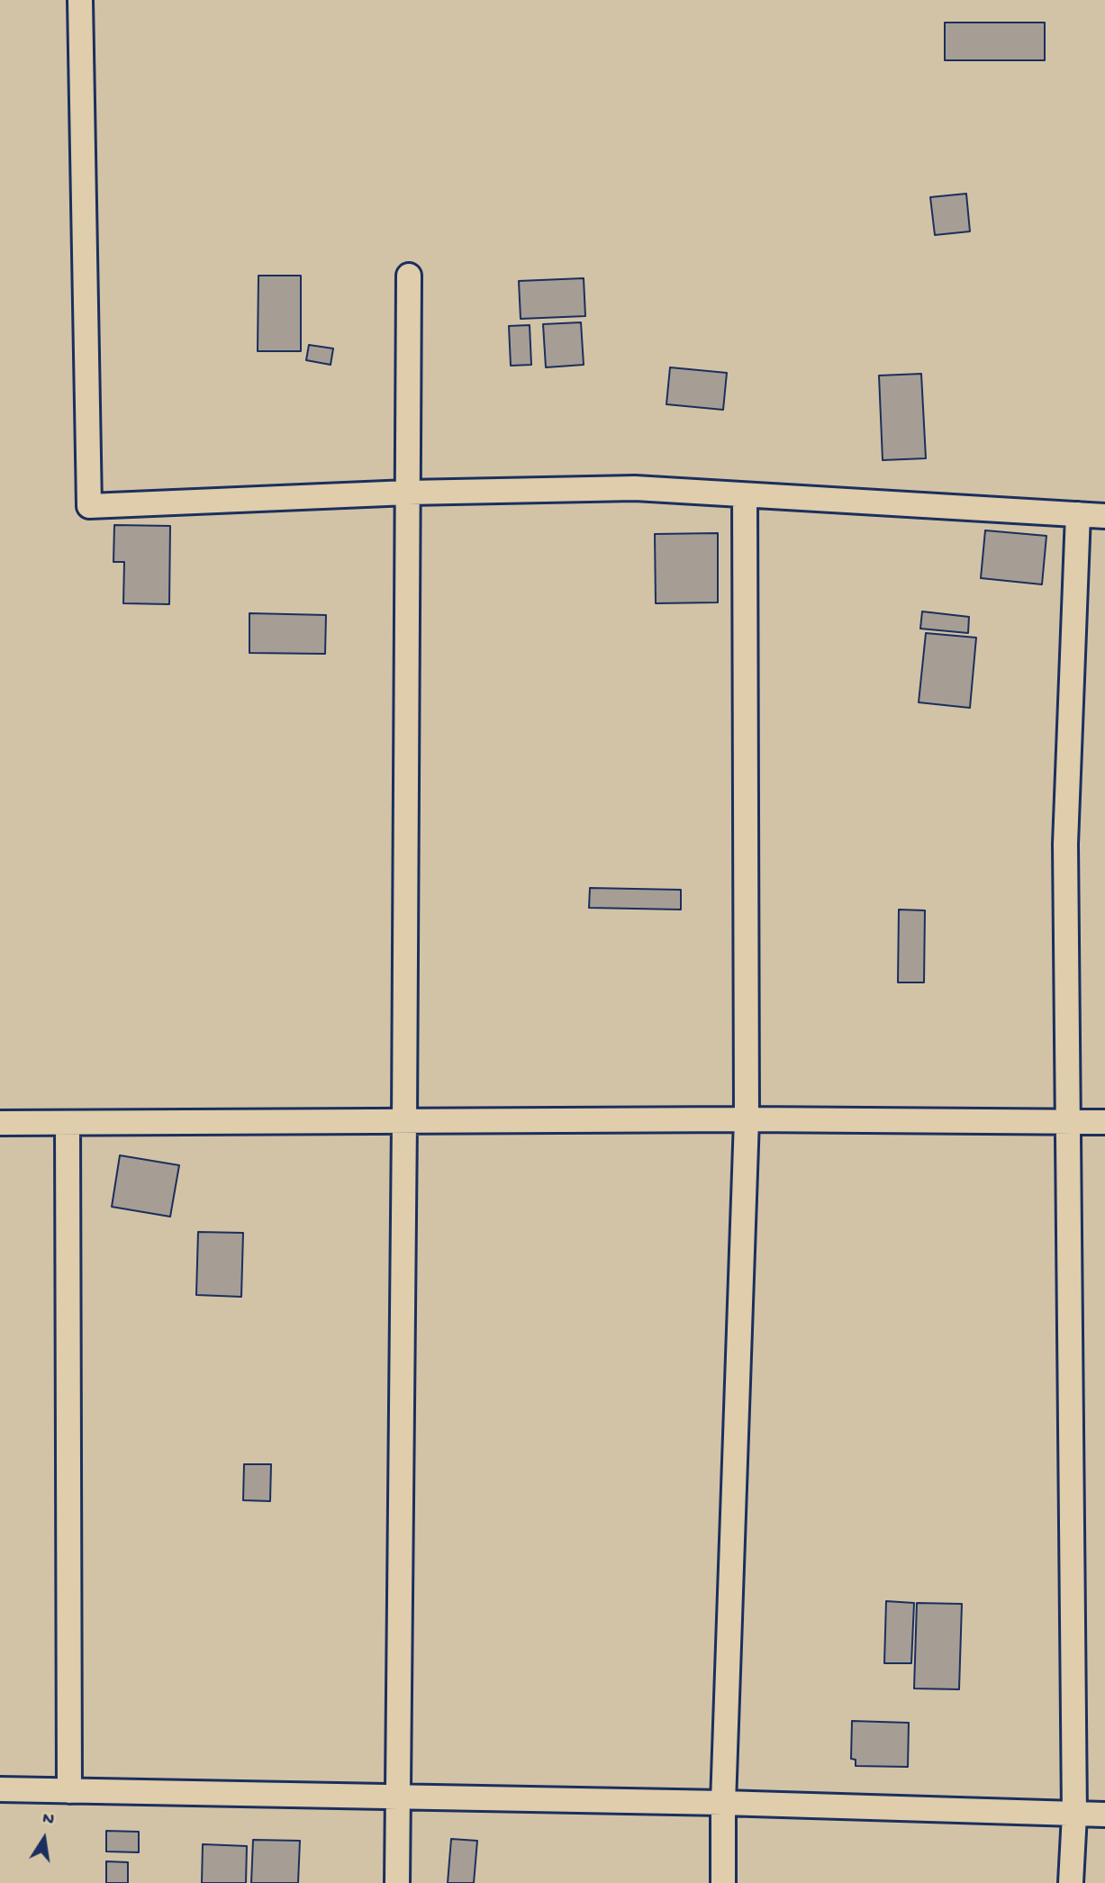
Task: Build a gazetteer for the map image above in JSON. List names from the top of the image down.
{
  "north": "top"
}
